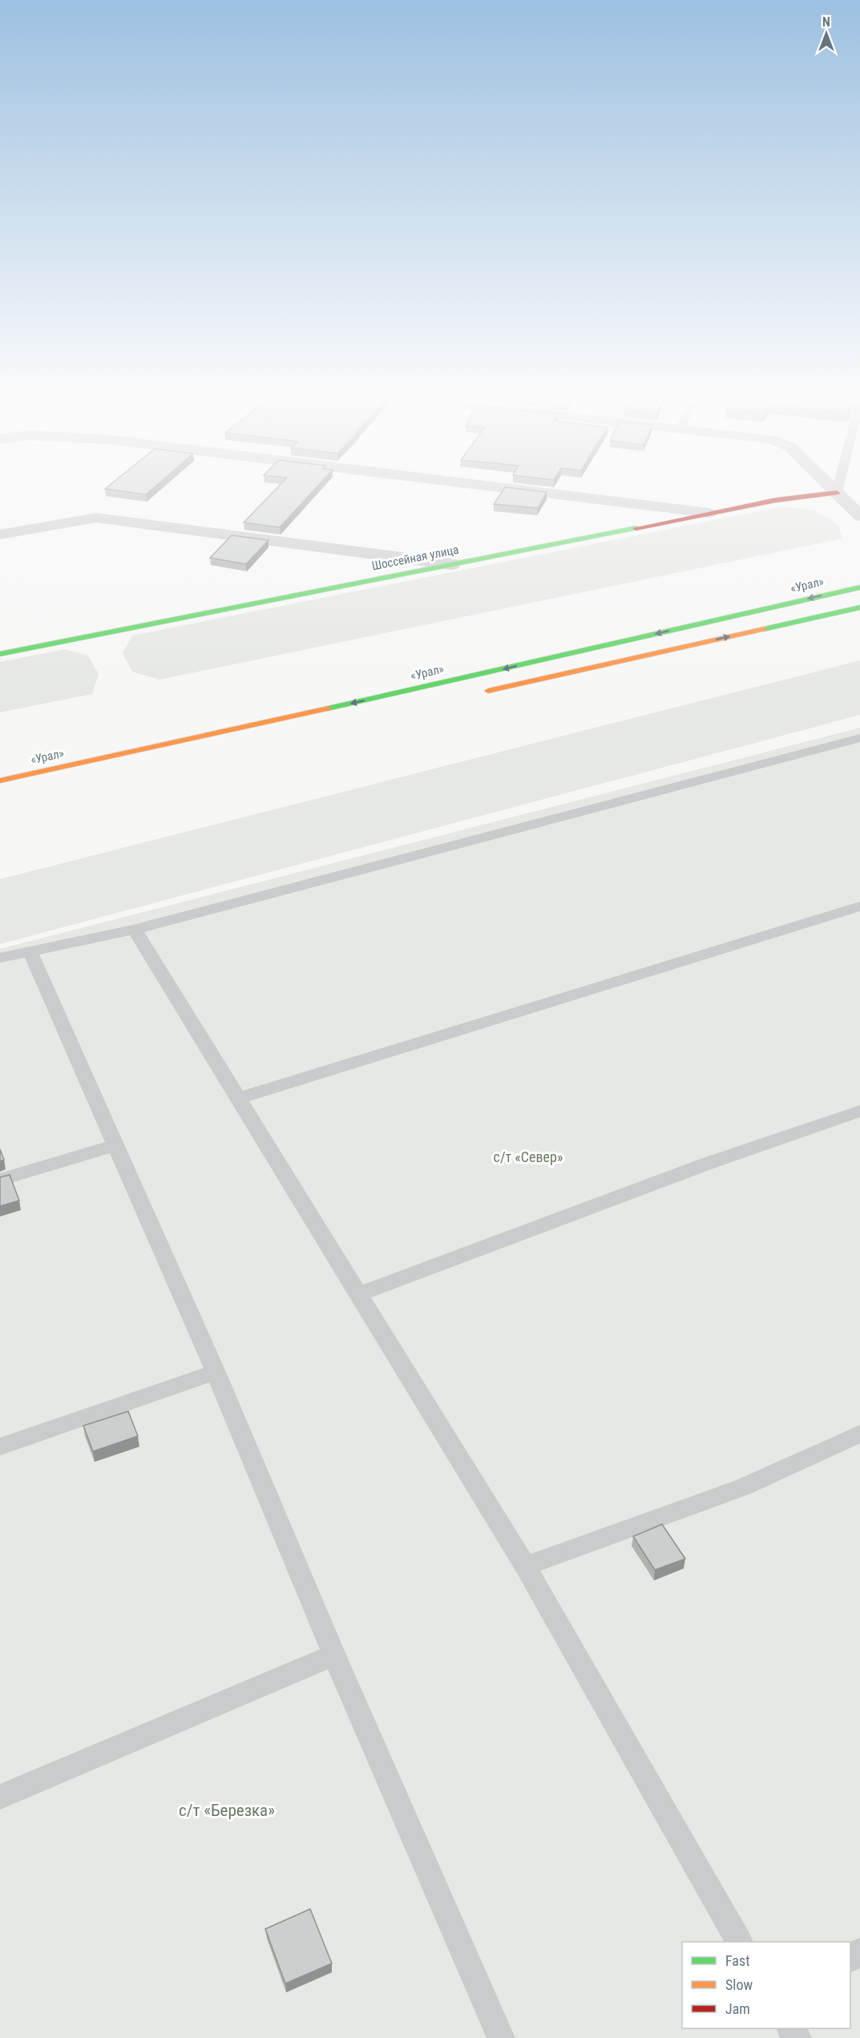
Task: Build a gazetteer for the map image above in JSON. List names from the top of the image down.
{
  "streets": {
    "main road": ["Шоссейная улица", "«Урал»"]
  },
  "parks": ["с/т «Север»", "с/т «Березка»"],
  "legend": ["Fast", "Slow", "Jam"],
  "north": "top"
}
